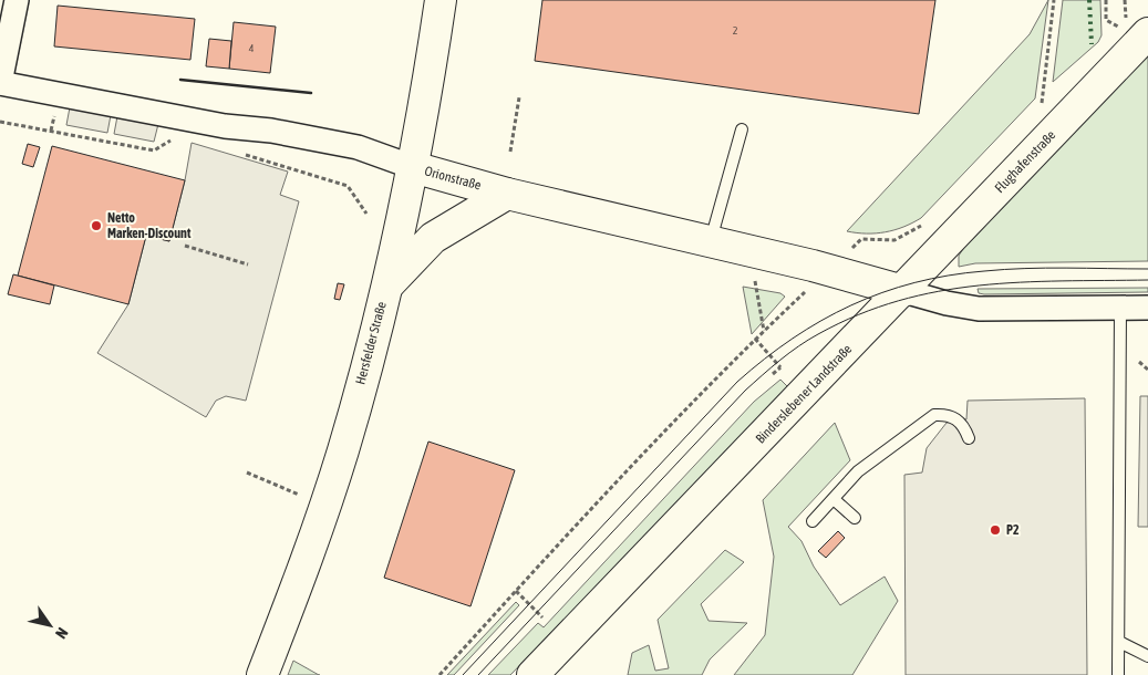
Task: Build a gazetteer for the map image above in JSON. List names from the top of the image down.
{
  "streets": {
    "street": [
      "Flughafenstraße",
      "Orionstraße",
      "Hersfelder Straße",
      "Binderslebener Landstraße"
    ]
  },
  "crossings": [
    ["Flughafenstraße", "Orionstraße"],
    ["Flughafenstraße", "Binderslebener Landstraße"],
    ["Orionstraße", "Hersfelder Straße"],
    ["Orionstraße", "Binderslebener Landstraße"]
  ],
  "places": ["Netto Marken-Discount", "P2"],
  "house_numbers": ["2", "4"],
  "north": "bottom right"
}
